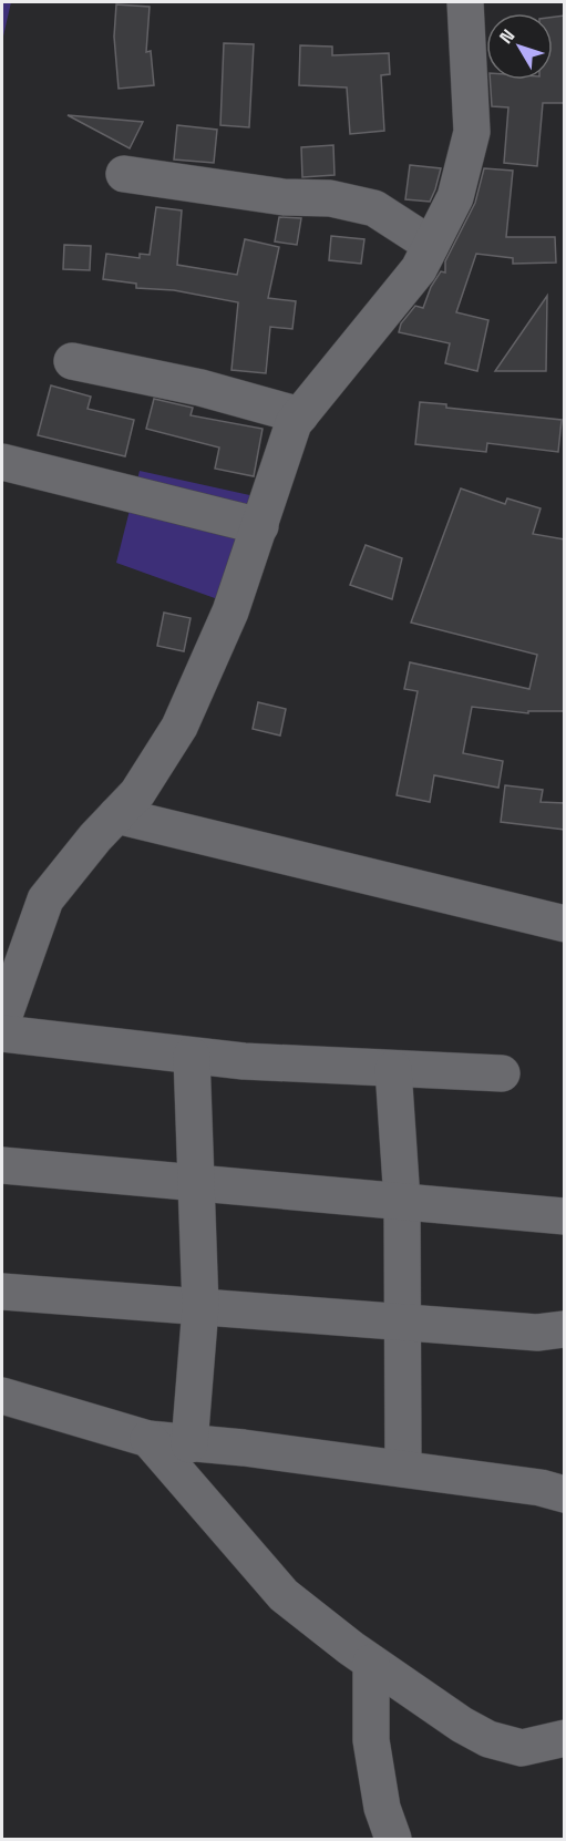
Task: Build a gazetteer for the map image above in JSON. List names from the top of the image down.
{
  "north": "top left"
}
